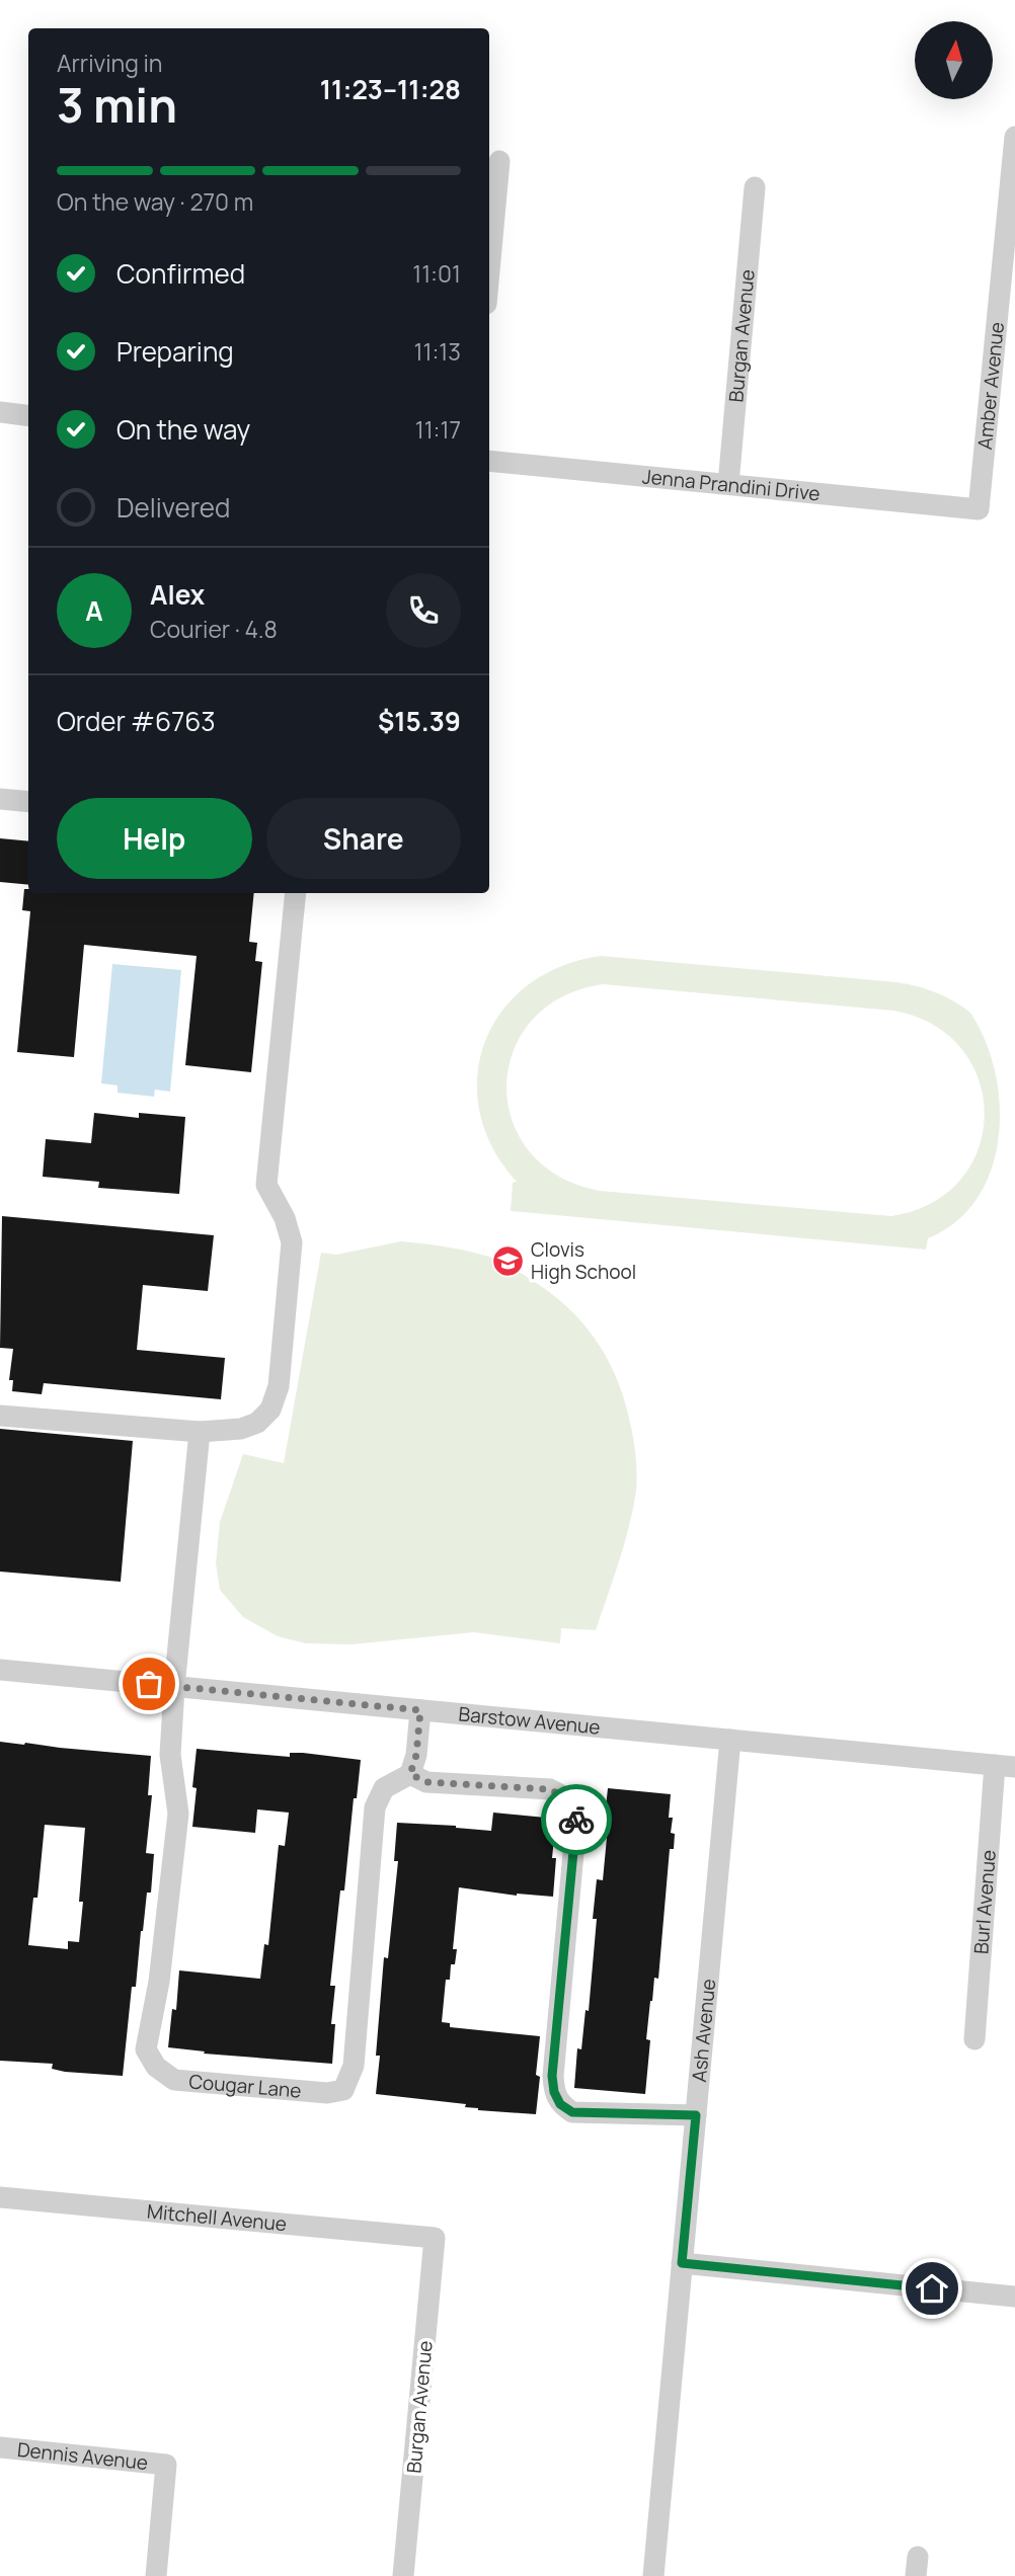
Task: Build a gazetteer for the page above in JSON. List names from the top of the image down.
{
  "streets": {
    "street": [
      "Burgan Avenue",
      "Amber Avenue",
      "Jenna Prandini Drive",
      "Barstow Avenue",
      "Burl Avenue",
      "Ash Avenue",
      "Cougar Lane",
      "Mitchell Avenue",
      "Dennis Avenue"
    ]
  },
  "crossings": [
    ["Burgan Avenue", "Jenna Prandini Drive"],
    ["Burgan Avenue", "Mitchell Avenue"],
    ["Amber Avenue", "Jenna Prandini Drive"],
    ["Barstow Avenue", "Burl Avenue"],
    ["Barstow Avenue", "Ash Avenue"],
    ["Barstow Avenue", "Cougar Lane"]
  ],
  "places": {
    "school or university": ["Clovis High School"]
  },
  "north": "top",
  "page": {
    "heading": ["3 min", "Arriving in", "11:23–11:28"],
    "panel": [
      "Alex",
      "Courier · 4.8",
      "Order #6763",
      "$15.39"
    ],
    "bar": "On the way · 270 m",
    "list": [
      ["Confirmed", "11:01"],
      ["Preparing", "11:13"],
      ["On the way", "11:17"],
      "Delivered"
    ],
    "round": "A",
    "buttons": ["Help", "Share"]
  }
}
